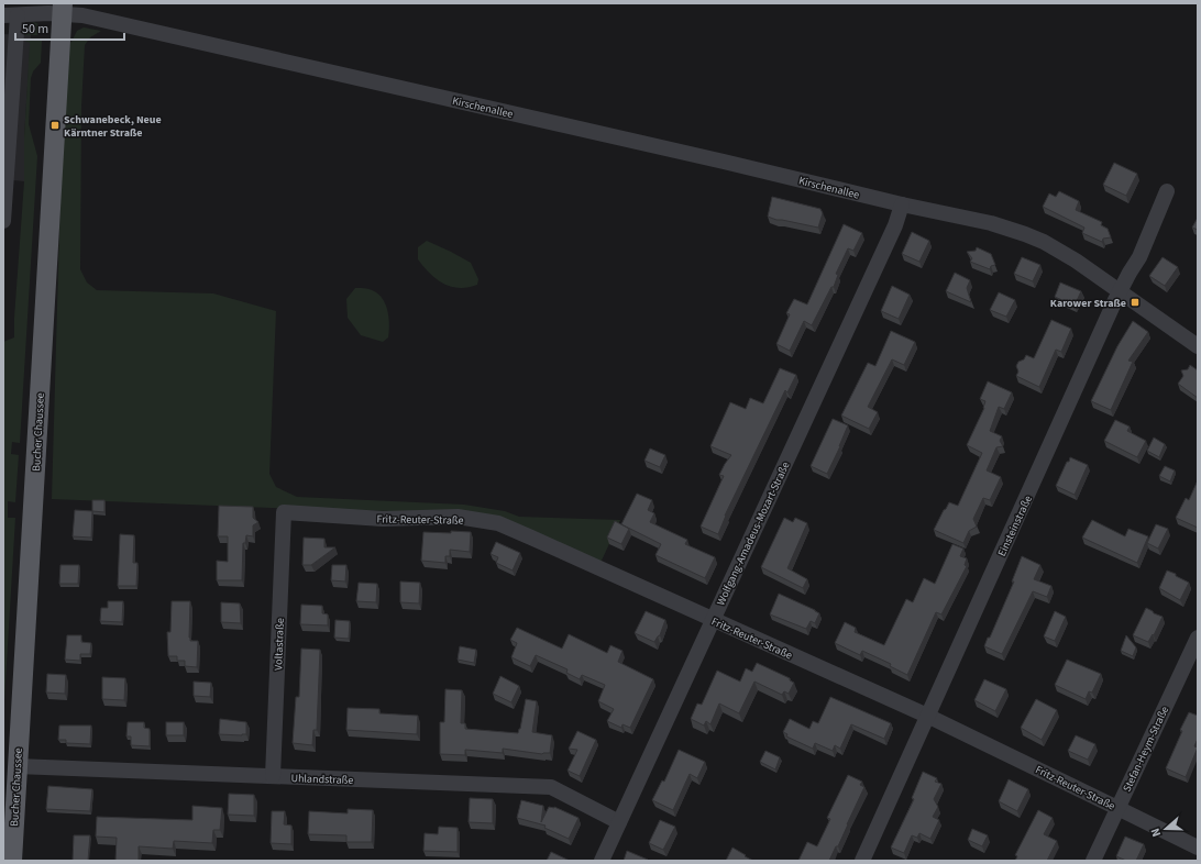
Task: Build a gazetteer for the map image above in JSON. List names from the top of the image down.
{
  "streets": {
    "main road": ["Bucher Chaussee"],
    "street": [
      "Kirschenallee",
      "Fritz-Reuter-Straße",
      "Einsteinstraße",
      "Wolfgang-Amadeus-Mozart-Straße",
      "Voltastraße",
      "Stefan-Heym-Straße",
      "Uhlandstraße"
    ]
  },
  "crossings": [
    ["Kirschenallee", "Bucher Chaussee"],
    ["Kirschenallee", "Wolfgang-Amadeus-Mozart-Straße"],
    ["Bucher Chaussee", "Uhlandstraße"],
    ["Fritz-Reuter-Straße", "Einsteinstraße"],
    ["Fritz-Reuter-Straße", "Wolfgang-Amadeus-Mozart-Straße"],
    ["Fritz-Reuter-Straße", "Voltastraße"],
    ["Fritz-Reuter-Straße", "Stefan-Heym-Straße"],
    ["Wolfgang-Amadeus-Mozart-Straße", "Uhlandstraße"],
    ["Voltastraße", "Uhlandstraße"]
  ],
  "places": {
    "transit": ["Schwanebeck, Neue Kärntner Straße", "Karower Straße"]
  },
  "scale_bar": "50 m",
  "north": "left"
}
